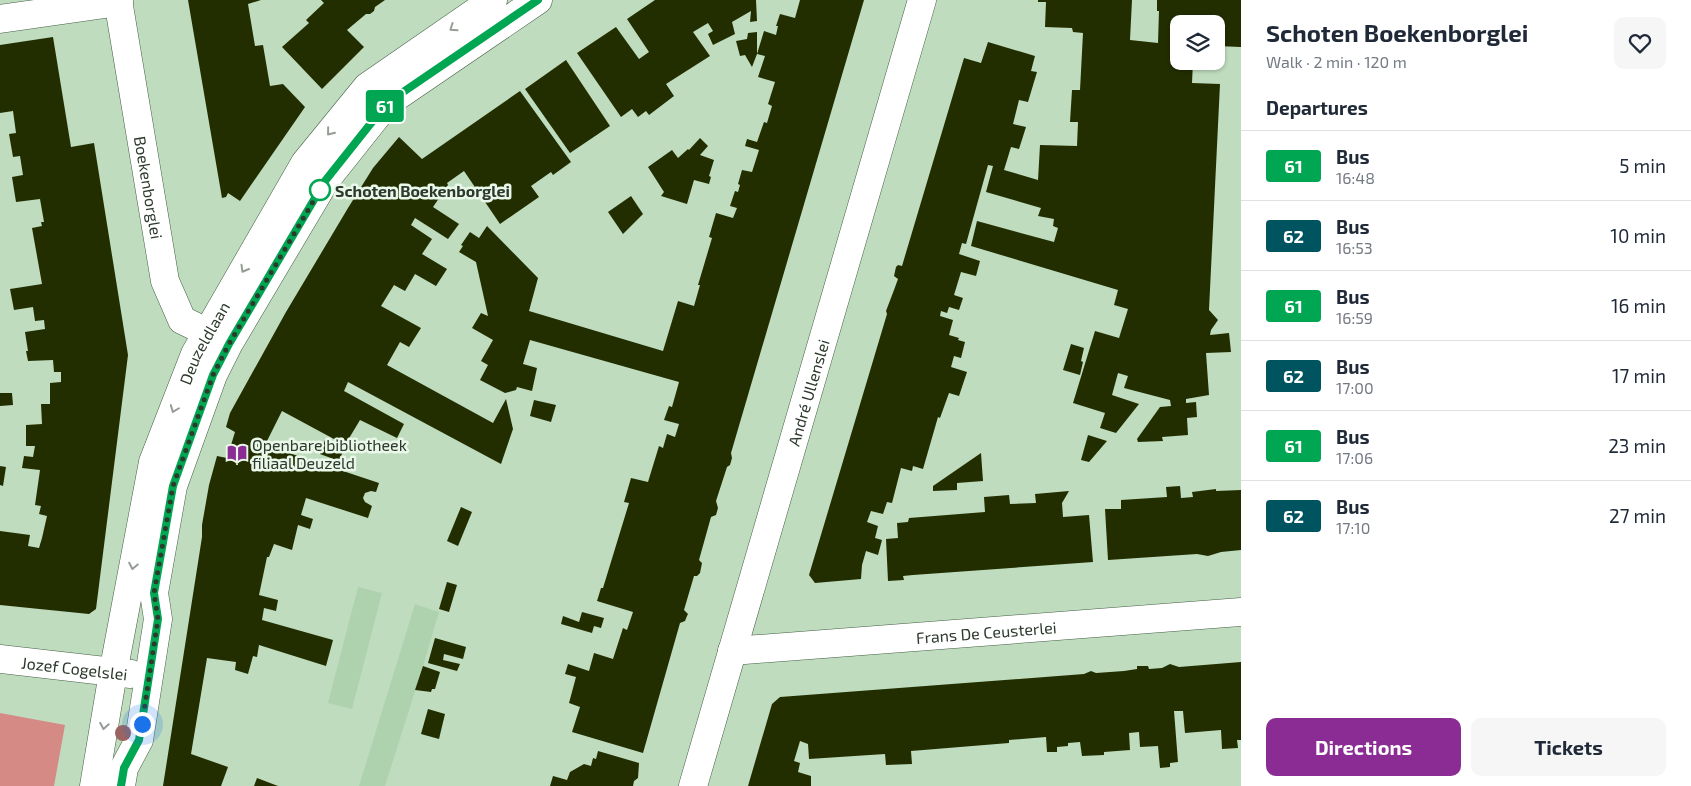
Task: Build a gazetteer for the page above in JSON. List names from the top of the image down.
{
  "streets": {
    "street": [
      "Boekenborglei",
      "Deuzeldlaan",
      "André Ullenslei",
      "Frans De Ceusterlei",
      "Jozef Cogelslei"
    ]
  },
  "crossings": [
    ["Boekenborglei", "Deuzeldlaan"],
    ["Deuzeldlaan", "Jozef Cogelslei"],
    ["André Ullenslei", "Frans De Ceusterlei"]
  ],
  "places": {
    "other": ["Schoten Boekenborglei"],
    "library": ["Openbare bibliotheek filiaal Deuzeld"]
  },
  "lines": ["bus line 61"],
  "page": {
    "on_map": "61",
    "heading": [
      ["Schoten Boekenborglei", "Walk · 2 min · 120 m"],
      "Departures"
    ],
    "list": [
      {
        "mark": "61",
        "name": "Bus",
        "note": "16:48",
        "value": "5 min"
      },
      {
        "mark": "62",
        "name": "Bus",
        "note": "16:53",
        "value": "10 min"
      },
      {
        "mark": "61",
        "name": "Bus",
        "note": "16:59",
        "value": "16 min"
      },
      {
        "mark": "62",
        "name": "Bus",
        "note": "17:00",
        "value": "17 min"
      },
      {
        "mark": "61",
        "name": "Bus",
        "note": "17:06",
        "value": "23 min"
      },
      {
        "mark": "62",
        "name": "Bus",
        "note": "17:10",
        "value": "27 min"
      }
    ],
    "buttons": ["Directions", "Tickets"]
  }
}
